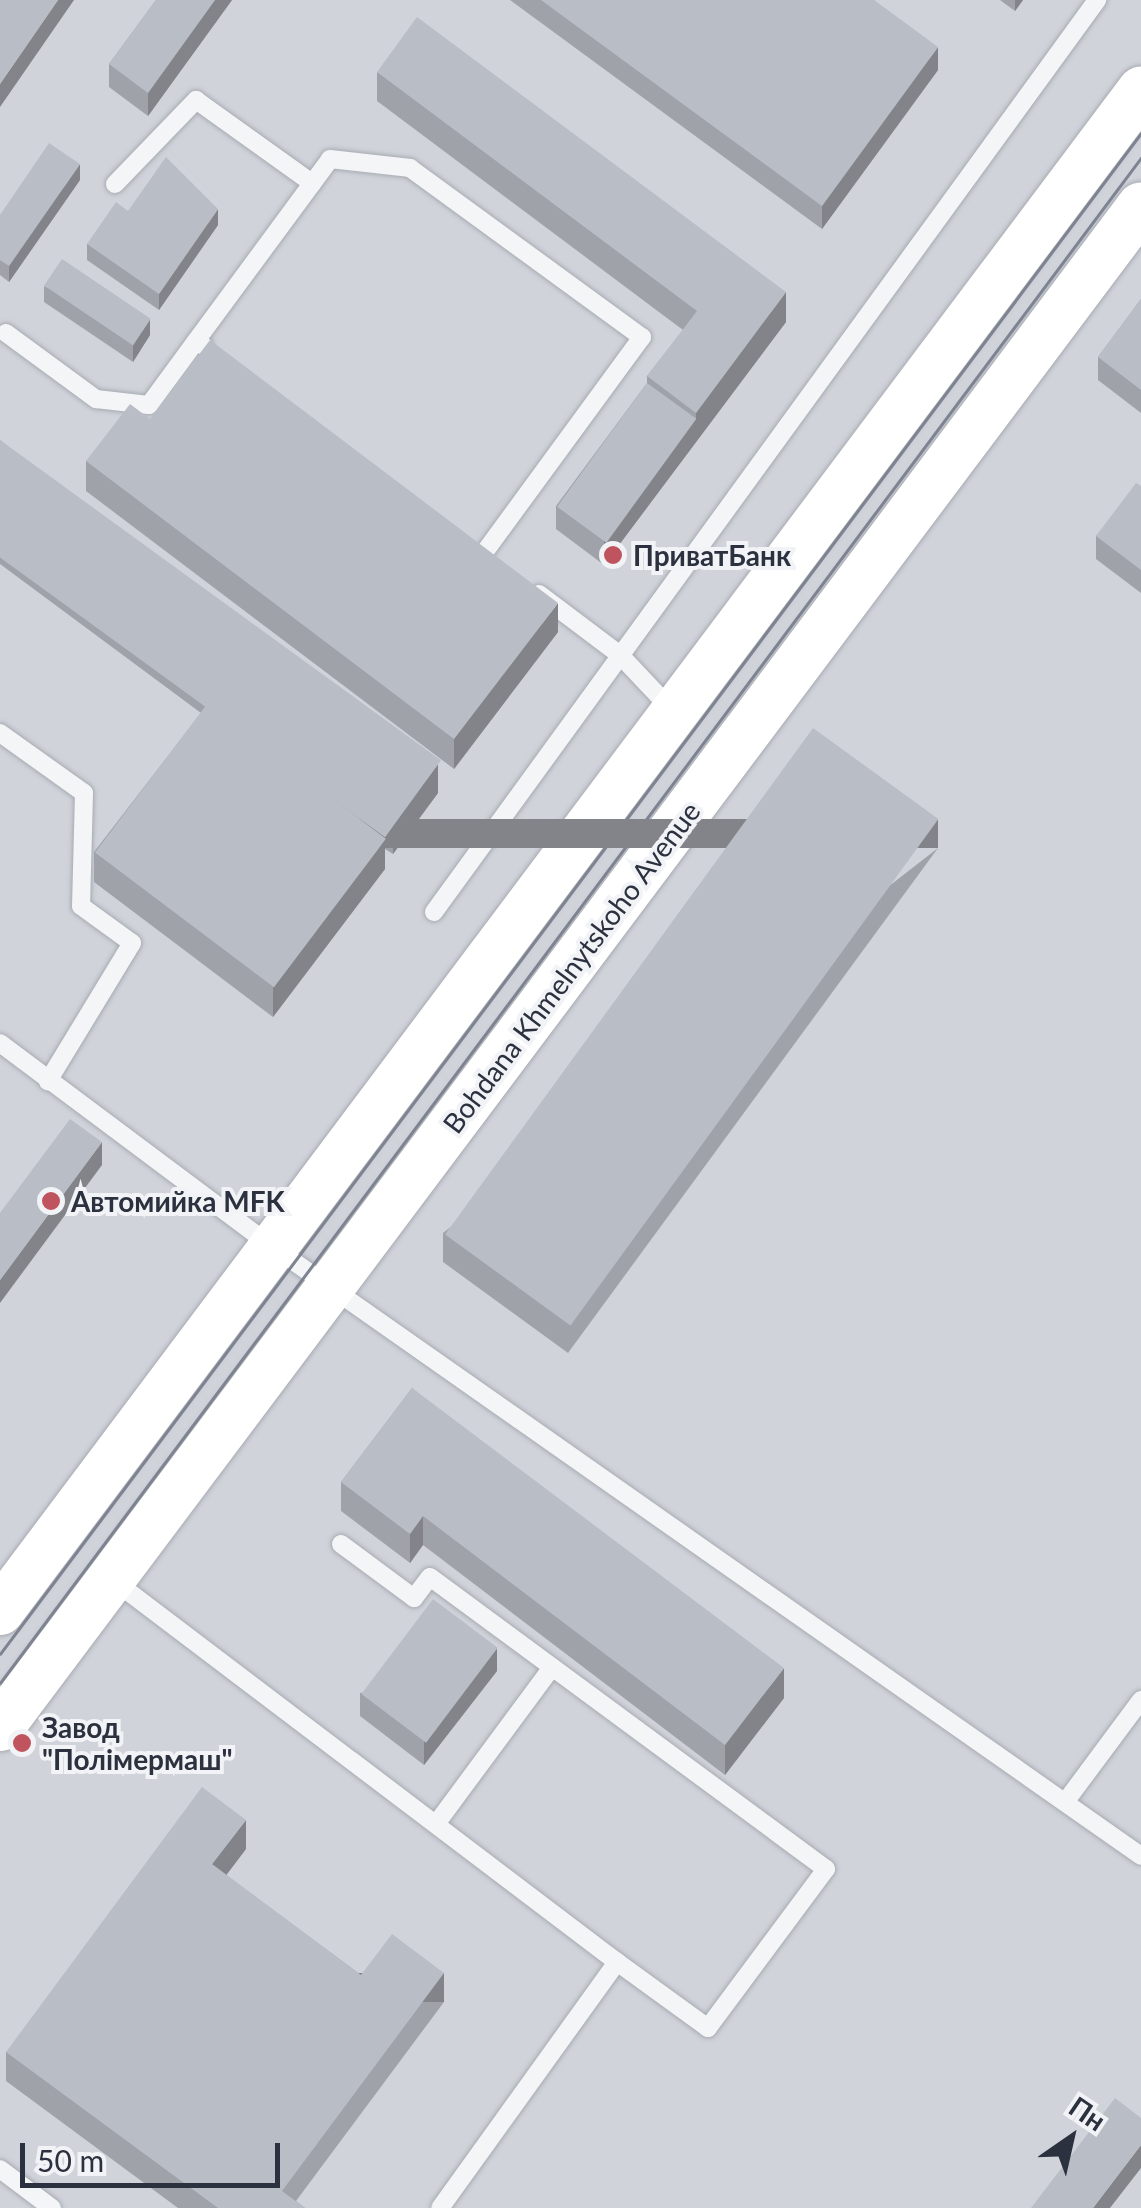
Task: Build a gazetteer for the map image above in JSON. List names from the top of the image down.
{
  "streets": {
    "main road": ["Bohdana Khmelnytskoho Avenue"]
  },
  "places": ["ПриватБанк", "Автомийка MFK", "Завод \"Полімермаш\""],
  "scale_bar": "50 m",
  "north": "top right"
}
